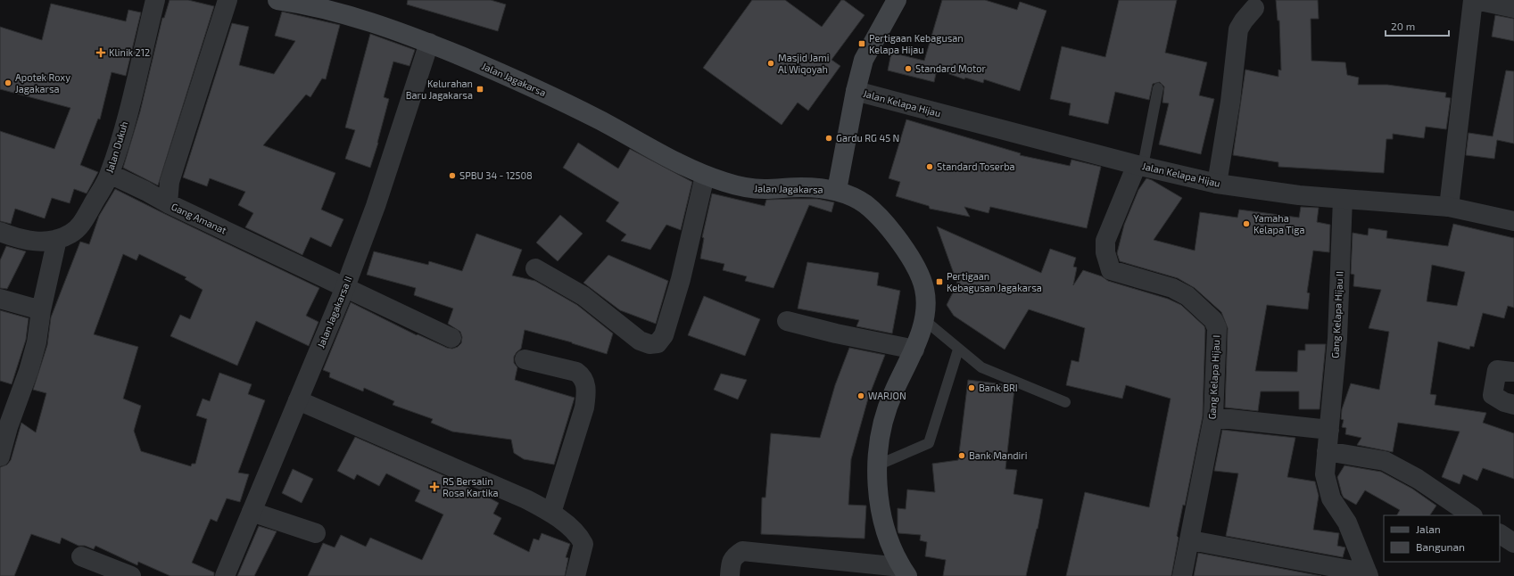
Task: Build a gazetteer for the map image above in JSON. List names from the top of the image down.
{
  "streets": {
    "main road": ["Jalan Jagakarsa"],
    "street": [
      "Jalan Kelapa Hijau",
      "Jalan Dukuh",
      "Gang Amanat",
      "Jalan Jagakarsa II",
      "Gang Kelapa Hijau II",
      "Gang Kelapa Hijau I"
    ]
  },
  "crossings": [
    ["Jalan Jagakarsa", "Jalan Jagakarsa II"],
    ["Jalan Kelapa Hijau", "Gang Kelapa Hijau II"],
    ["Jalan Kelapa Hijau", "Gang Kelapa Hijau I"],
    ["Gang Amanat", "Jalan Jagakarsa II"]
  ],
  "places": {
    "transit": ["Pertigaan Kebagusan Kelapa Hijau", "Kelurahan Baru Jagakarsa", "Pertigaan Kebagusan Jagakarsa"],
    "health": ["Klinik 212", "RS Bersalin Rosa Kartika"],
    "other": [
      "Masjid Jami Al Wiqoyah",
      "Standard Motor",
      "Apotek Roxy Jagakarsa",
      "Gardu RG 45 N",
      "Standard Toserba",
      "SPBU 34 - 12508",
      "Yamaha Kelapa Tiga",
      "Bank BRI",
      "WARJON",
      "Bank Mandiri"
    ]
  },
  "legend": ["Jalan", "Bangunan"],
  "scale_bar": "20 m"
}
